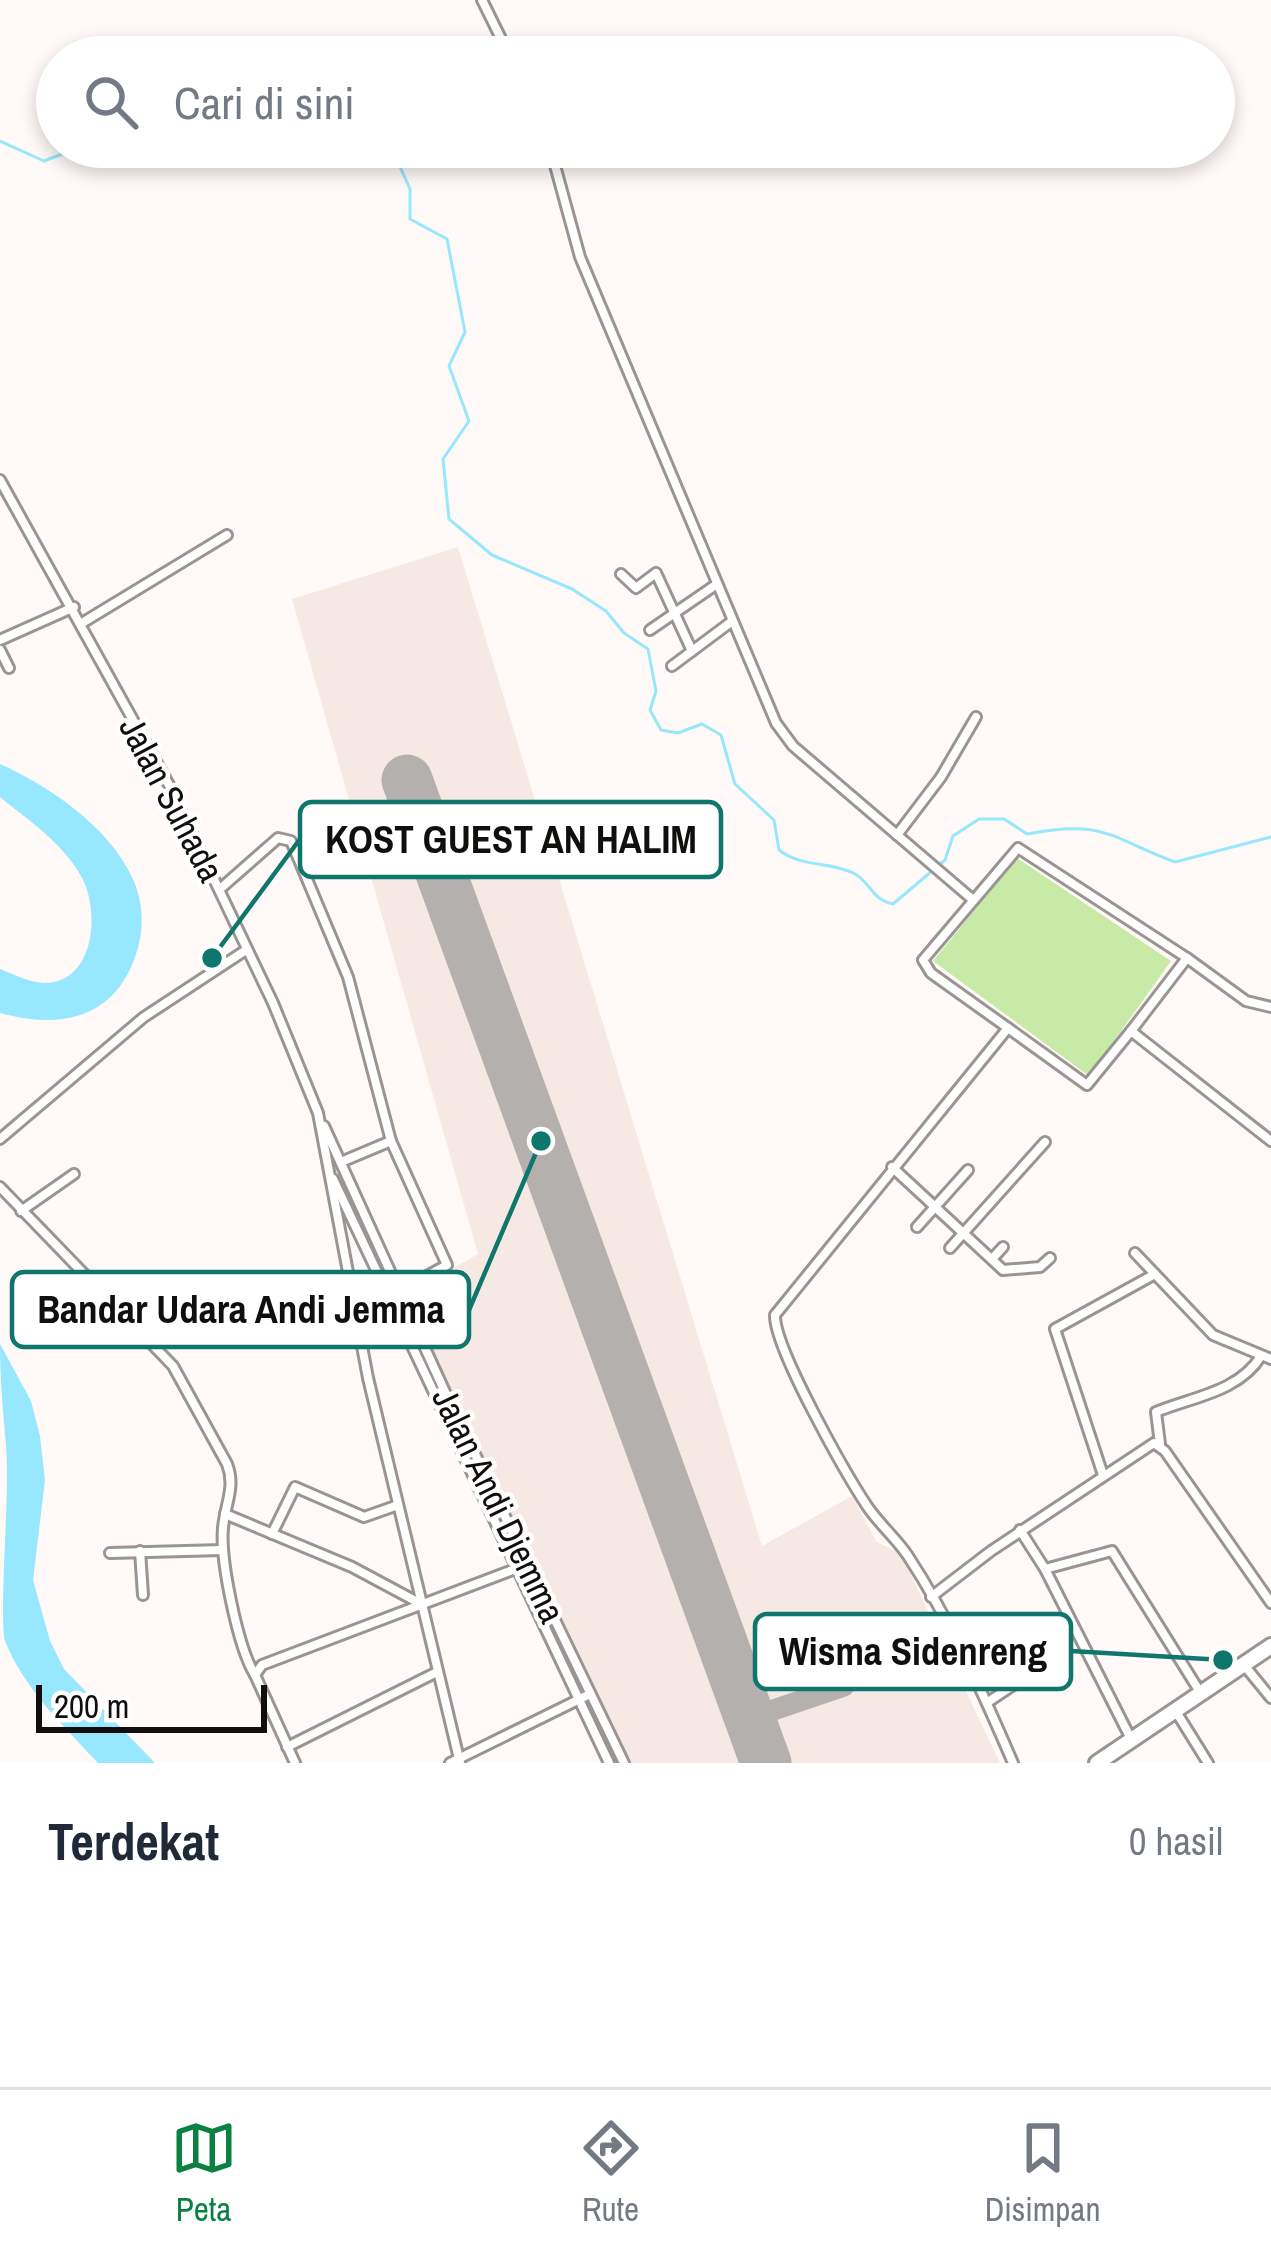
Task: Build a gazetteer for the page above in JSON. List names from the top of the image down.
{
  "streets": {
    "street": ["Jalan Suhada", "Jalan Andi Djemma"]
  },
  "crossings": [
    ["Jalan Suhada", "Jalan Andi Djemma"]
  ],
  "places": ["KOST GUEST AN HALIM", "Bandar Udara Andi Jemma", "Wisma Sidenreng"],
  "scale_bar": "200 m",
  "page": {
    "search": "Cari di sini",
    "scale": "200 m",
    "heading": ["Terdekat", "0 hasil"],
    "nav": ["Peta", "Rute", "Disimpan"]
  }
}
